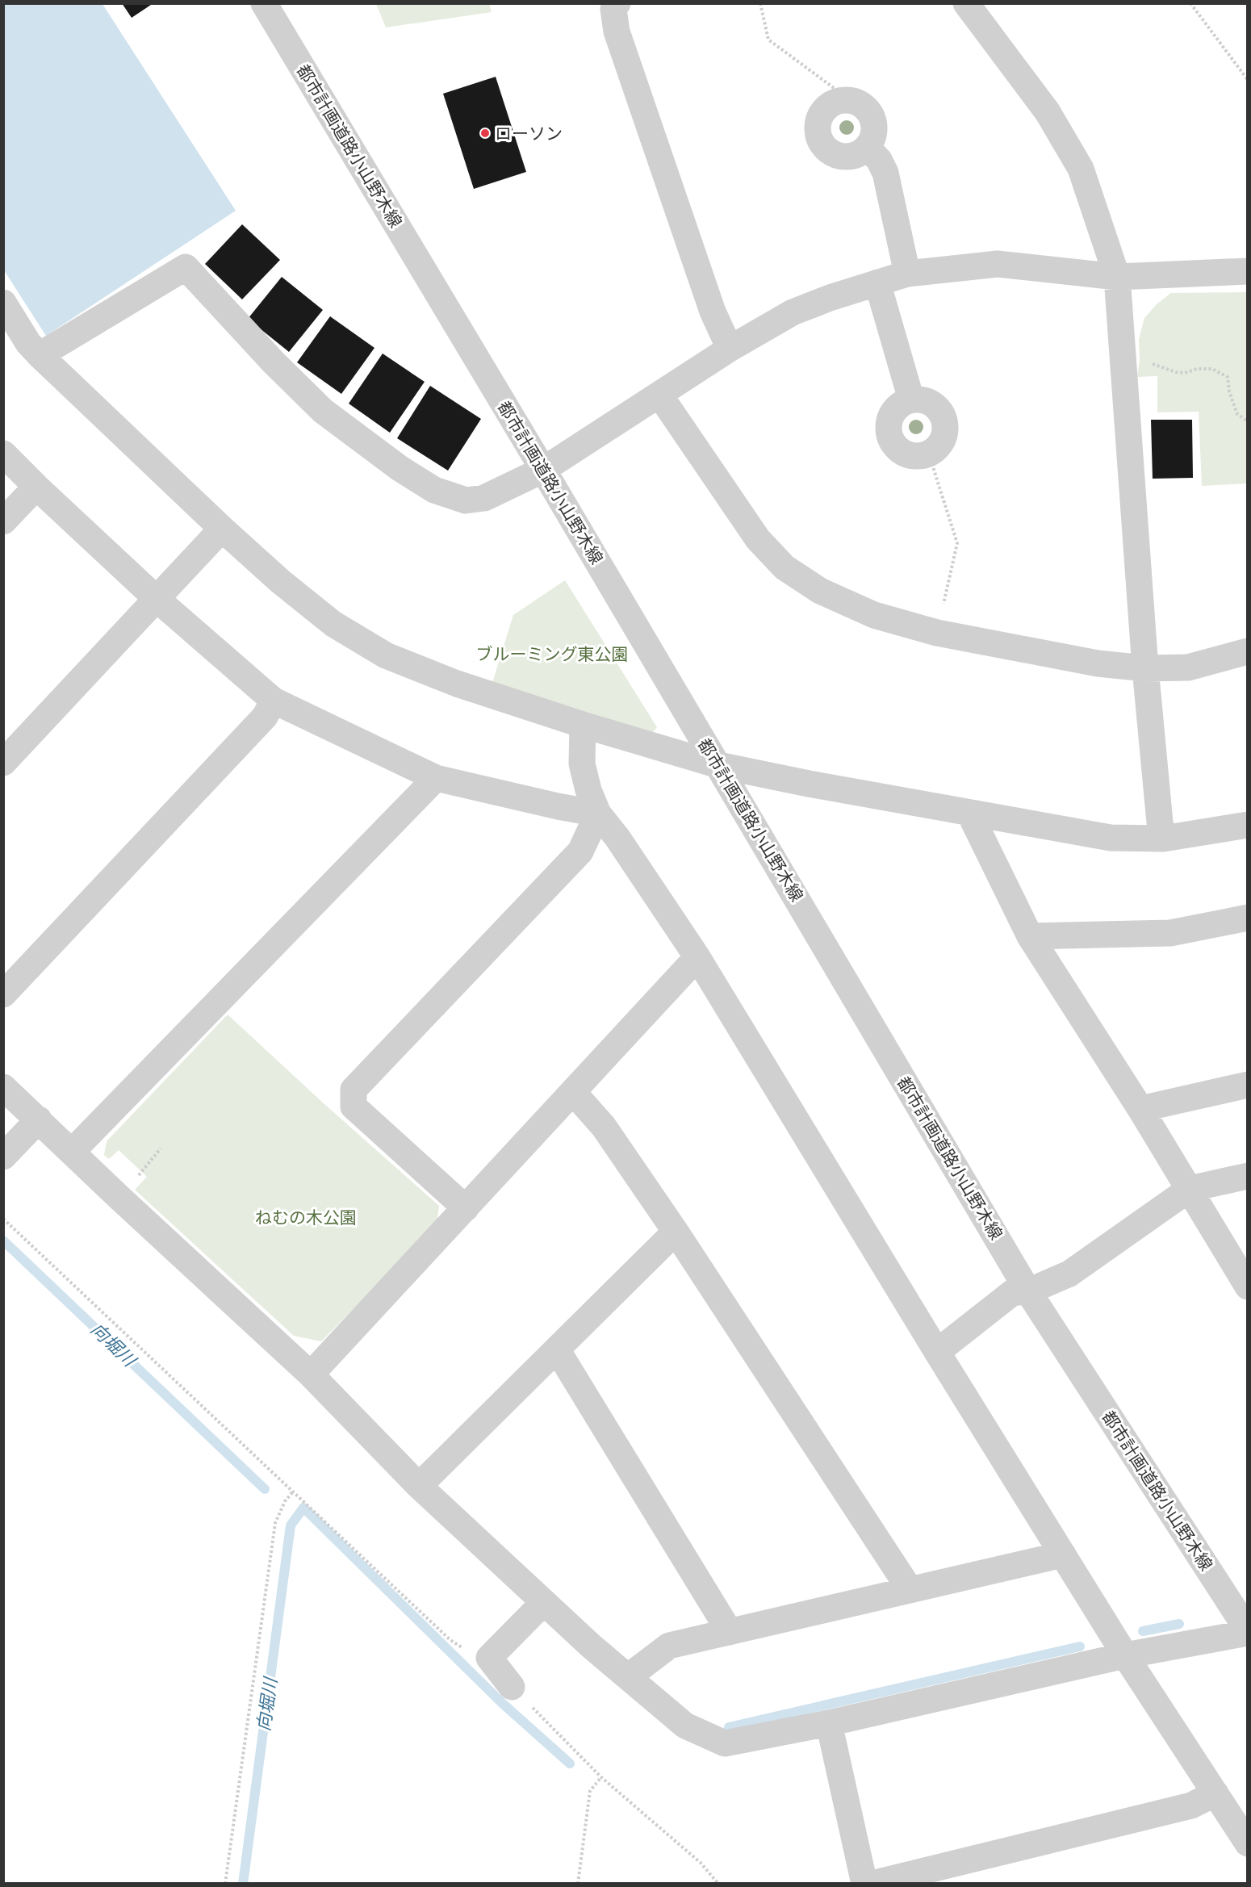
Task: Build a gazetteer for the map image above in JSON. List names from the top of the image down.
{
  "streets": {
    "street": ["都市計画道路小山野木線"]
  },
  "water": ["向堀川"],
  "parks": ["ブルーミング東公園", "ねむの木公園"],
  "places": ["ローソン"]
}
